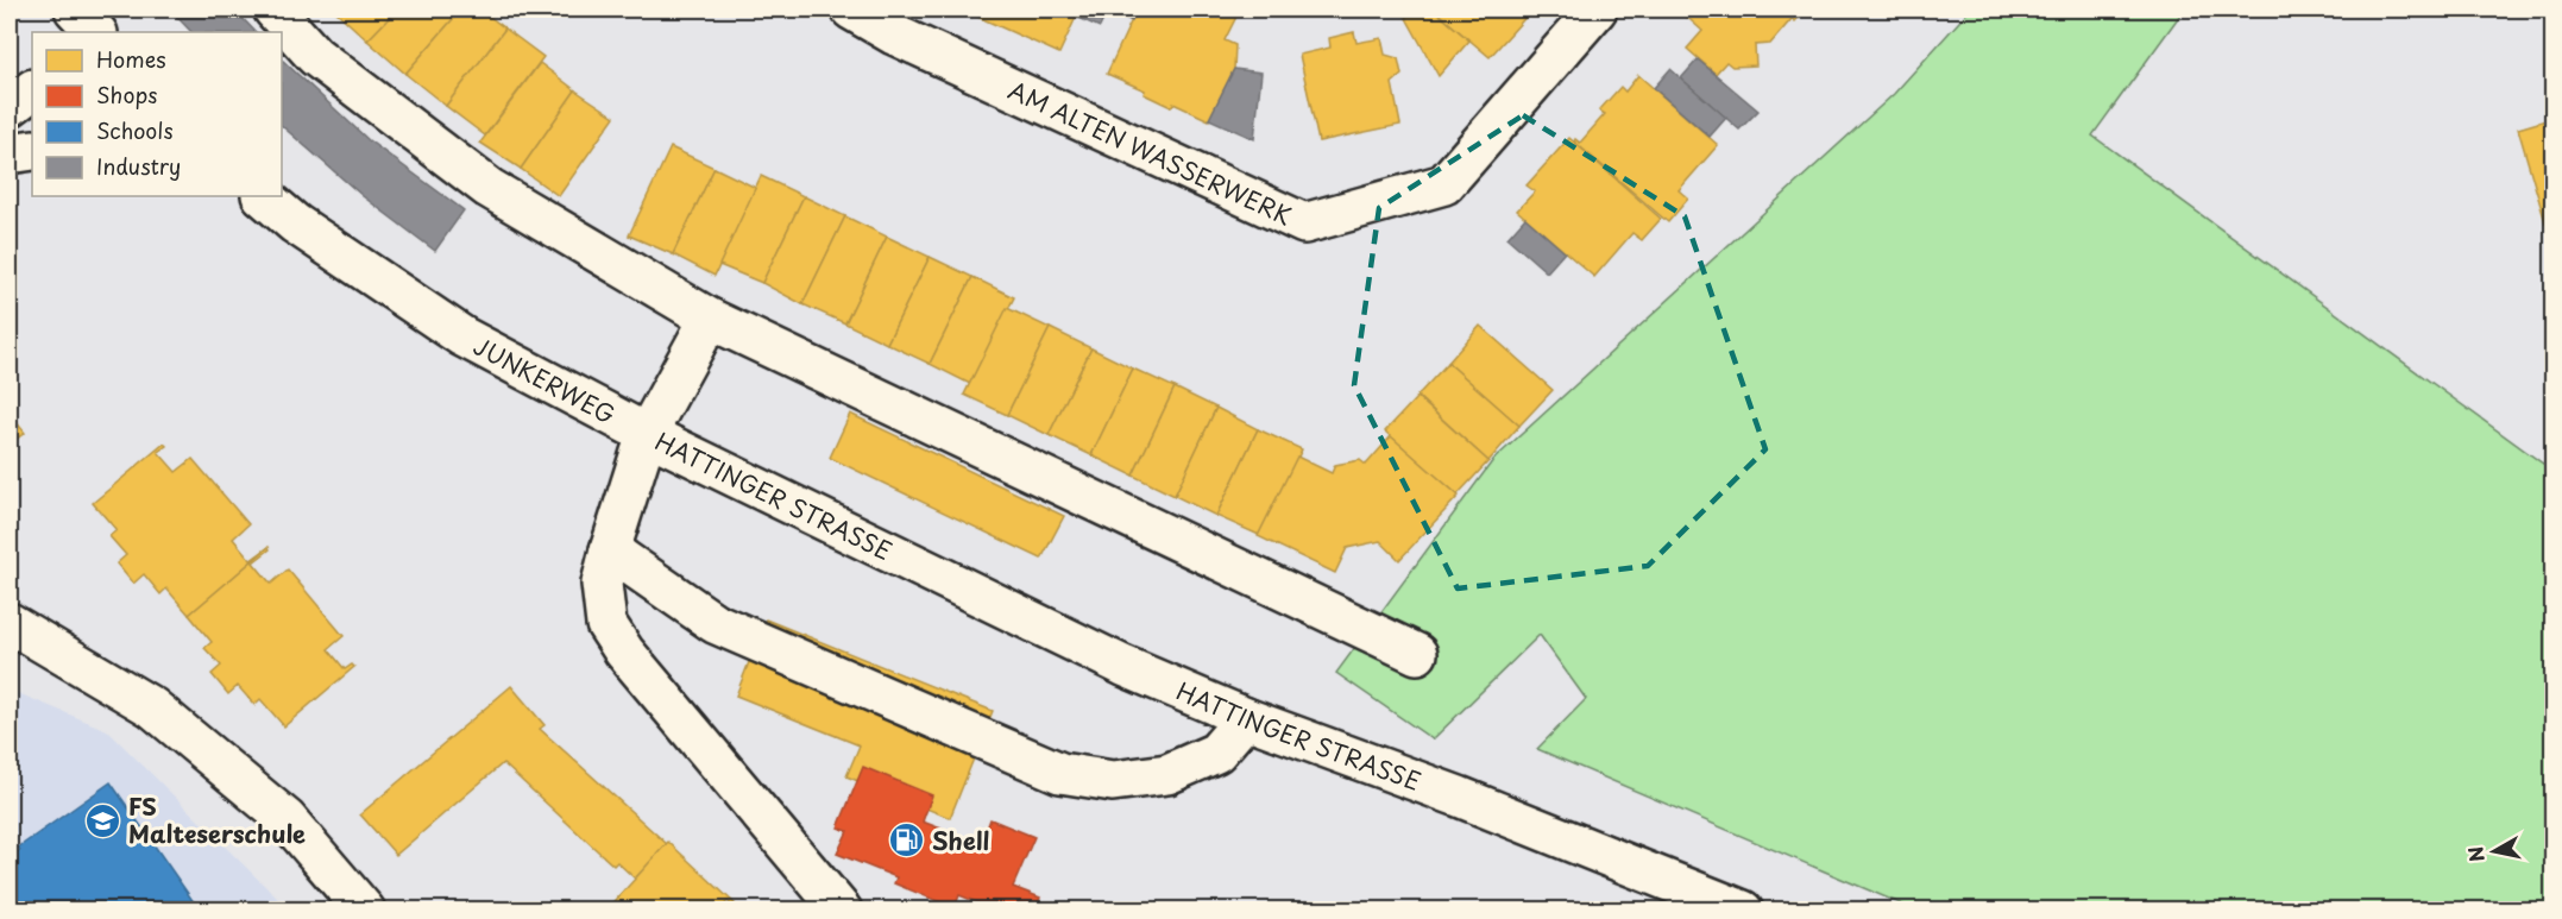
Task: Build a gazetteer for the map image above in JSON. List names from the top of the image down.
{
  "streets": {
    "street": ["AM ALTEN WASSERWERK", "JUNKERWEG", "HATTINGER STRASSE"]
  },
  "crossings": [
    ["JUNKERWEG", "HATTINGER STRASSE"]
  ],
  "places": {
    "school or university": ["FS Malteserschule"],
    "fuel station": ["Shell"]
  },
  "legend": [
    "Homes",
    "Shops",
    "Schools",
    "Industry"
  ],
  "north": "left"
}
